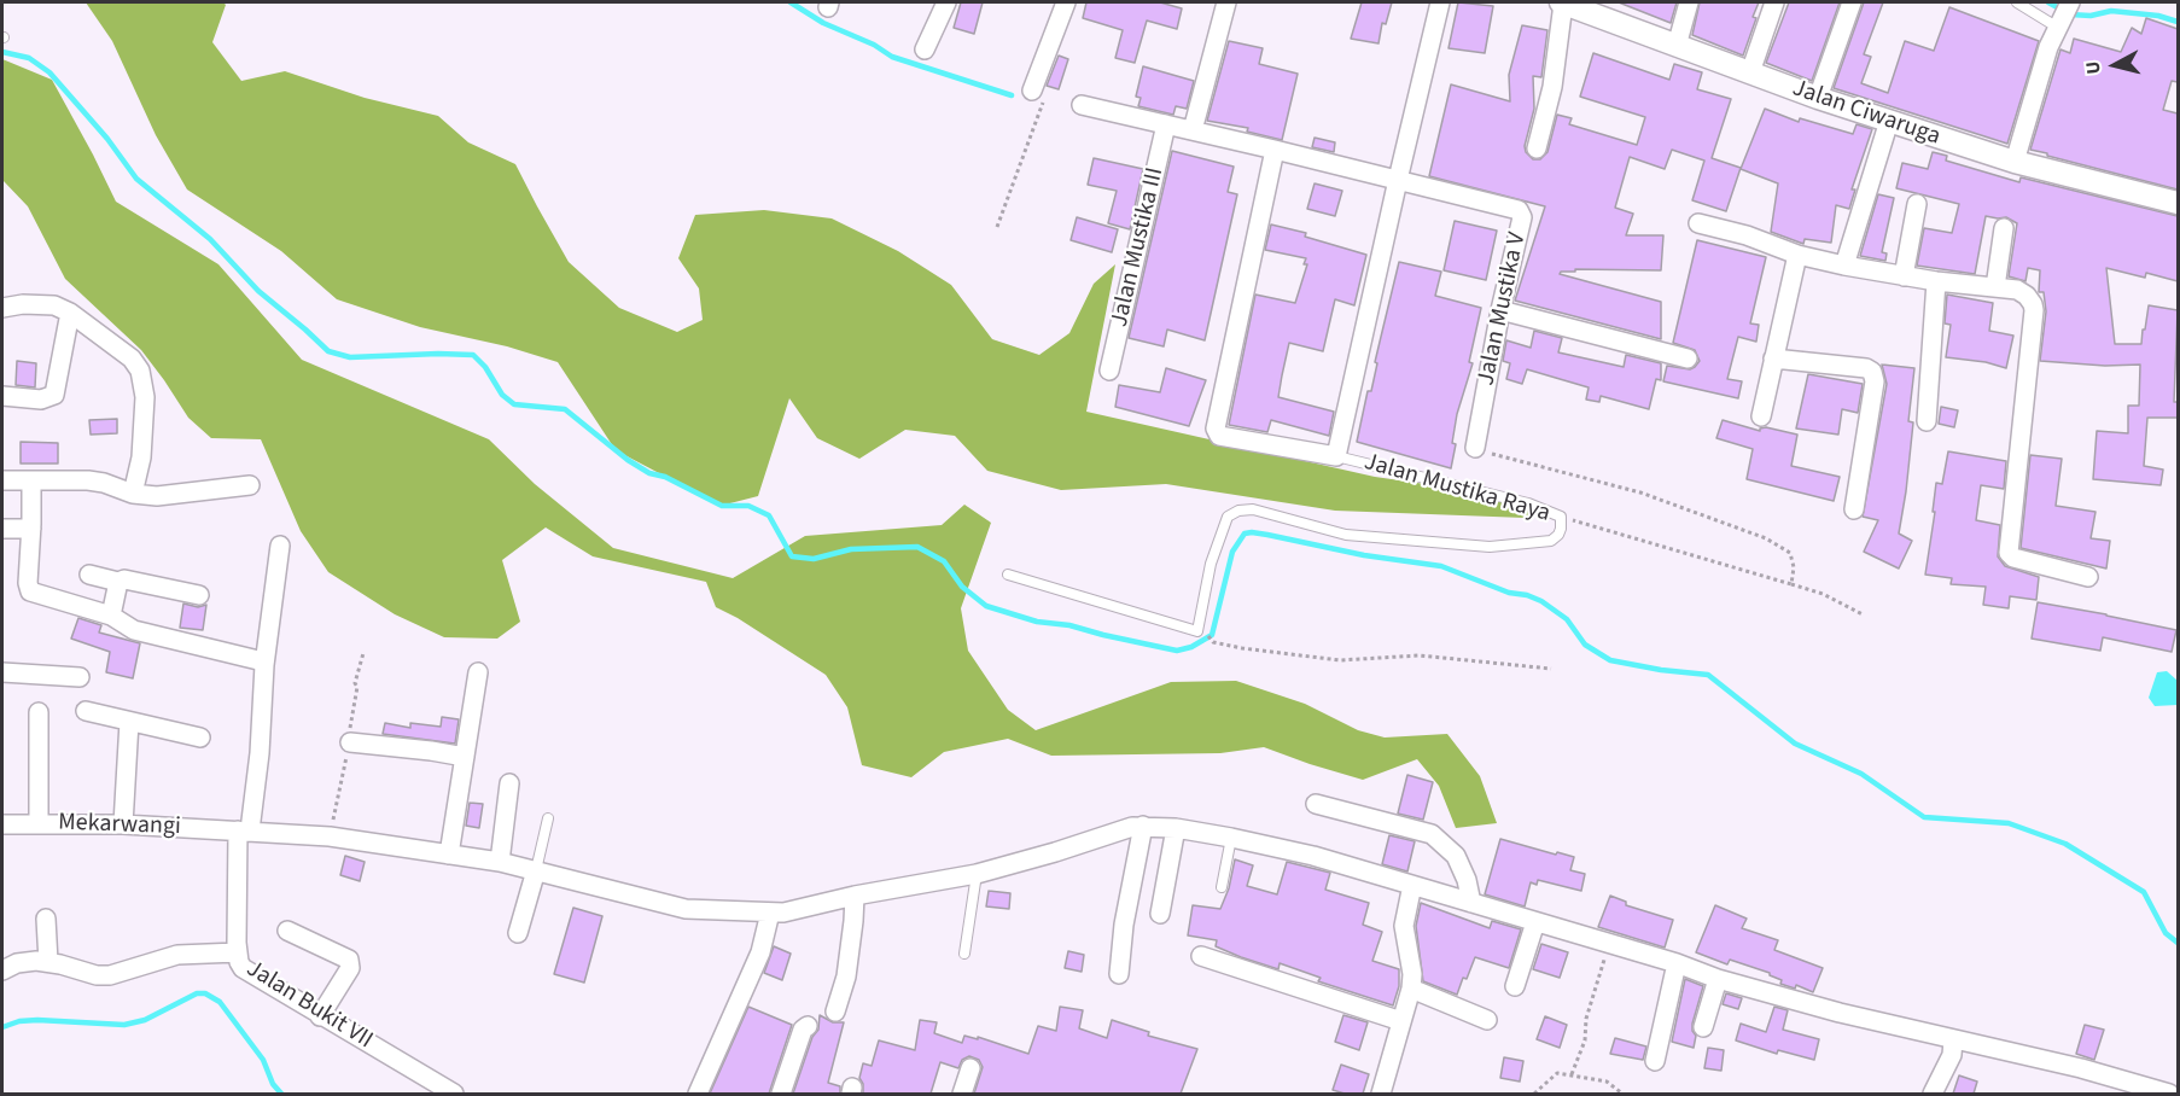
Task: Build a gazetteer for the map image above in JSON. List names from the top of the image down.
{
  "streets": {
    "street": [
      "Jalan Ciwaruga",
      "Jalan Mustika III",
      "Jalan Mustika V",
      "Jalan Mustika Raya",
      "Mekarwangi",
      "Jalan Bukit VII"
    ]
  },
  "crossings": [
    ["Jalan Mustika V", "Jalan Mustika Raya"],
    ["Mekarwangi", "Jalan Bukit VII"]
  ],
  "north": "left"
}
